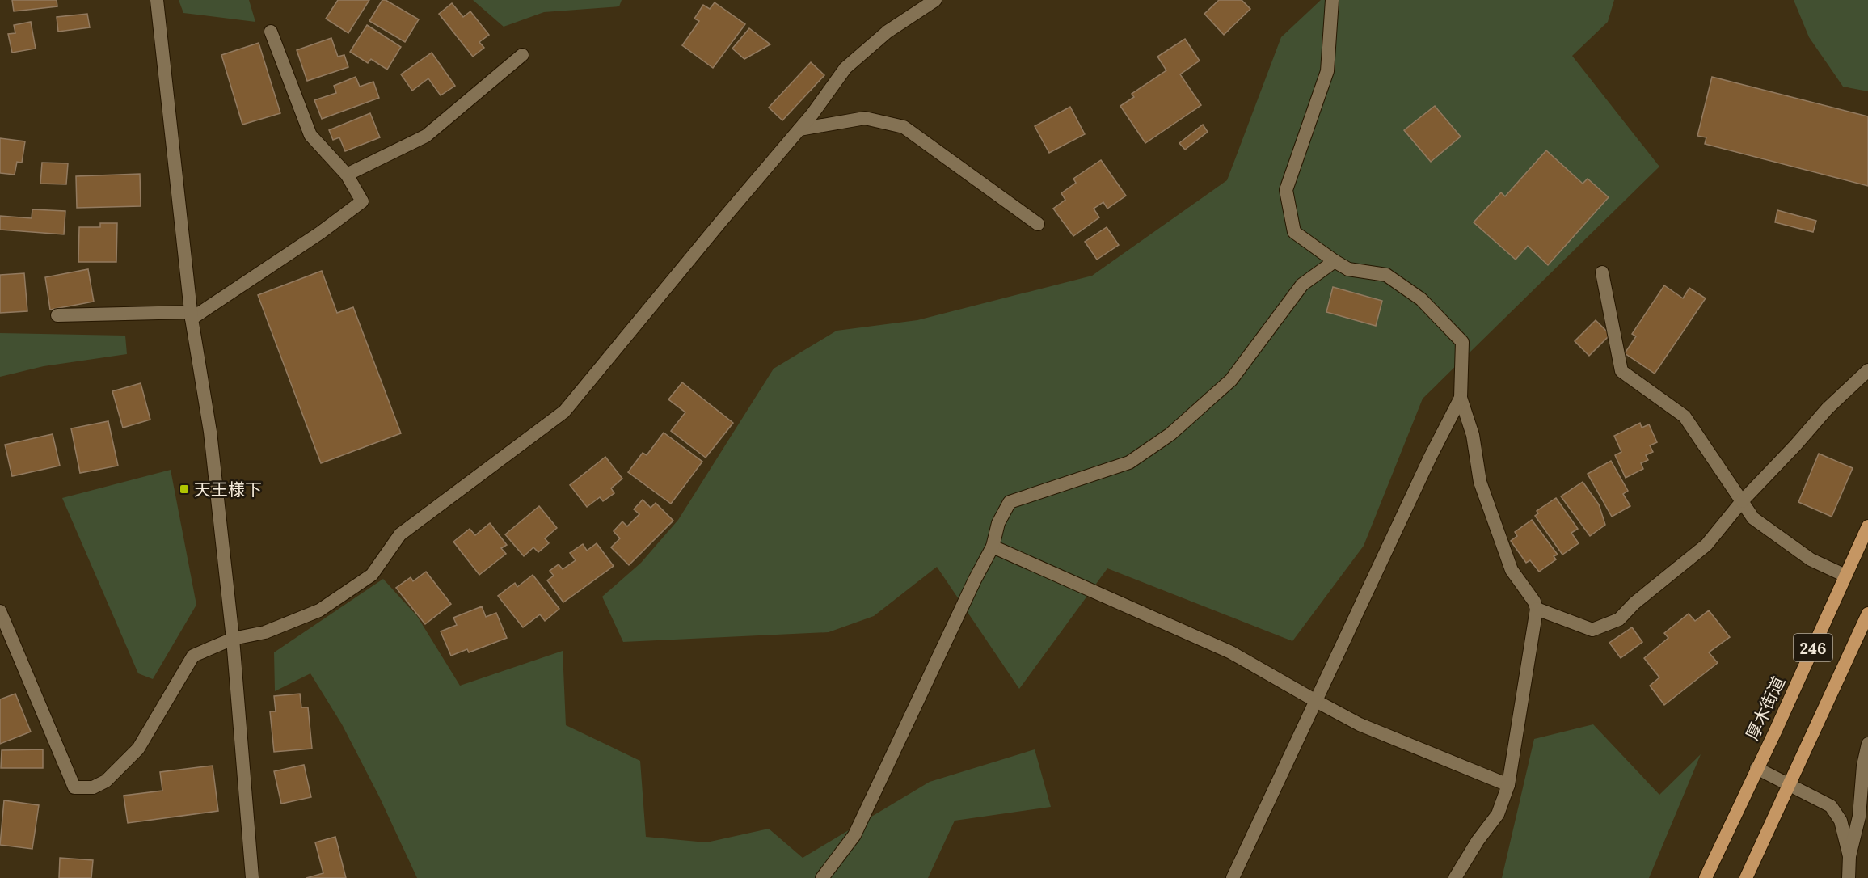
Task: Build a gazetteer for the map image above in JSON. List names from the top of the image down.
{
  "streets": {
    "highway": ["246", "厚木街道"]
  },
  "places": {
    "transit": ["天王様下"]
  }
}
